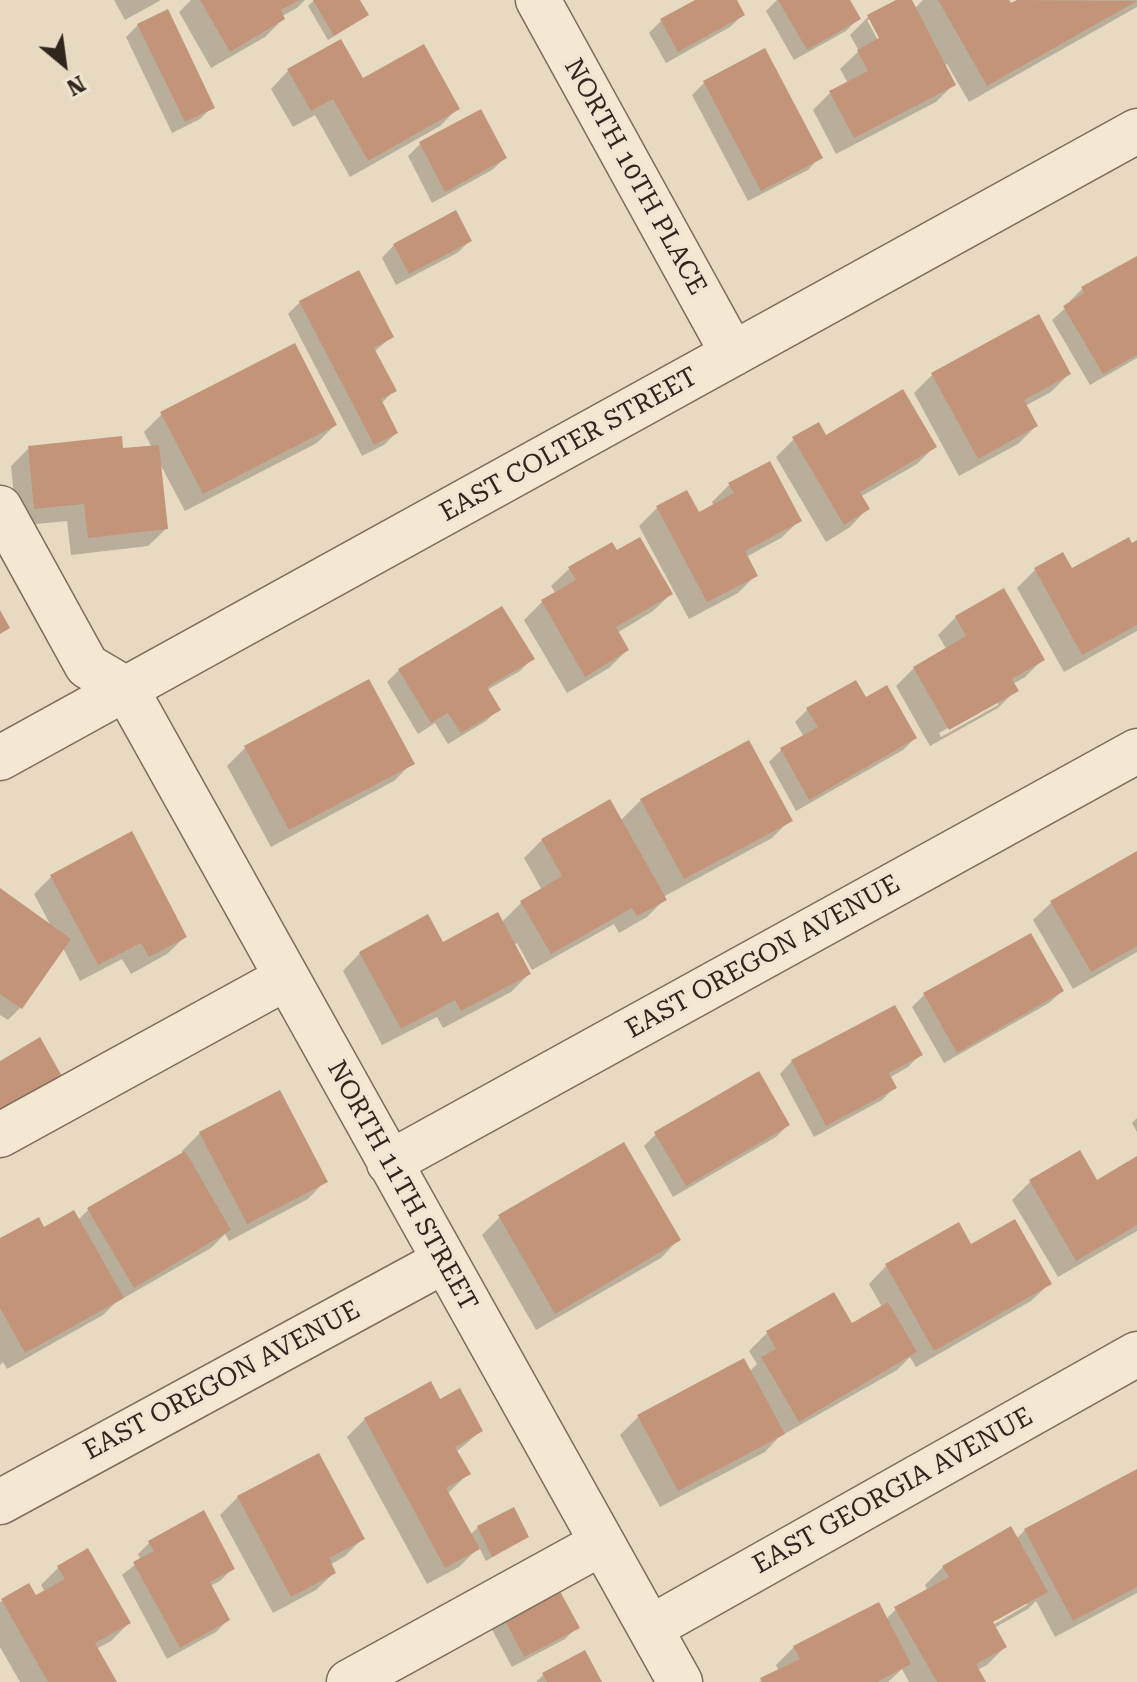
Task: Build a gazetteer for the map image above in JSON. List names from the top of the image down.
{
  "streets": {
    "street": [
      "NORTH 10TH PLACE",
      "EAST COLTER STREET",
      "EAST OREGON AVENUE",
      "NORTH 11TH STREET",
      "EAST GEORGIA AVENUE"
    ]
  },
  "crossings": [
    ["NORTH 10TH PLACE", "EAST COLTER STREET"],
    ["EAST COLTER STREET", "NORTH 11TH STREET"],
    ["EAST OREGON AVENUE", "NORTH 11TH STREET"],
    ["NORTH 11TH STREET", "EAST GEORGIA AVENUE"]
  ],
  "north": "bottom right"
}
